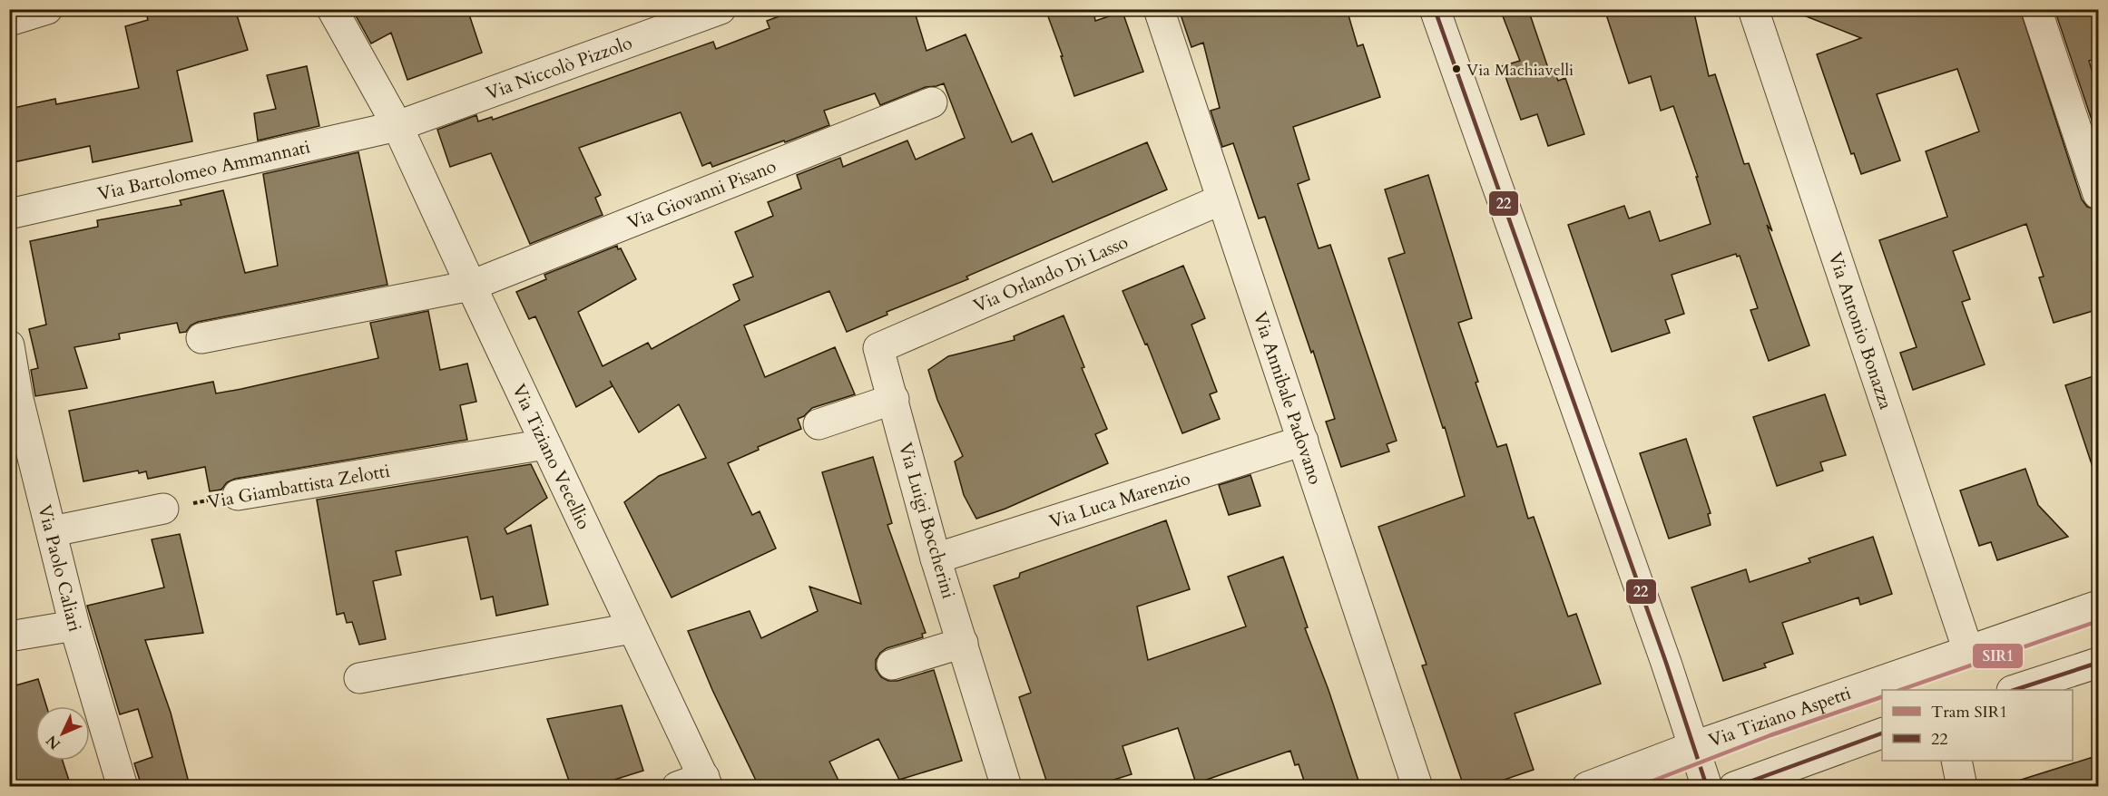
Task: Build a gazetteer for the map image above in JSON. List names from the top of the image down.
{
  "streets": {
    "street": [
      "Via Niccolò Pizzolo",
      "Via Bartolomeo Ammannati",
      "Via Giovanni Pisano",
      "Via Orlando Di Lasso",
      "Via Antonio Bonazza",
      "Via Annibale Padovano",
      "Via Tiziano Vecellio",
      "Via Giambattista Zelotti",
      "Via Luca Marenzio",
      "Via Luigi Boccherini",
      "Via Paolo Caliari",
      "Via Tiziano Aspetti"
    ]
  },
  "crossings": [
    ["Via Niccolò Pizzolo", "Via Bartolomeo Ammannati"],
    ["Via Niccolò Pizzolo", "Via Tiziano Vecellio"],
    ["Via Bartolomeo Ammannati", "Via Tiziano Vecellio"],
    ["Via Giovanni Pisano", "Via Tiziano Vecellio"],
    ["Via Orlando Di Lasso", "Via Annibale Padovano"],
    ["Via Orlando Di Lasso", "Via Luigi Boccherini"],
    ["Via Antonio Bonazza", "Via Tiziano Aspetti"],
    ["Via Annibale Padovano", "Via Luca Marenzio"],
    ["Via Tiziano Vecellio", "Via Giambattista Zelotti"],
    ["Via Luca Marenzio", "Via Luigi Boccherini"]
  ],
  "places": ["Via Machiavelli"],
  "lines": ["transit line 22", "tram line SIR1"],
  "legend": ["Tram SIR1", "22"],
  "north": "bottom left"
}
